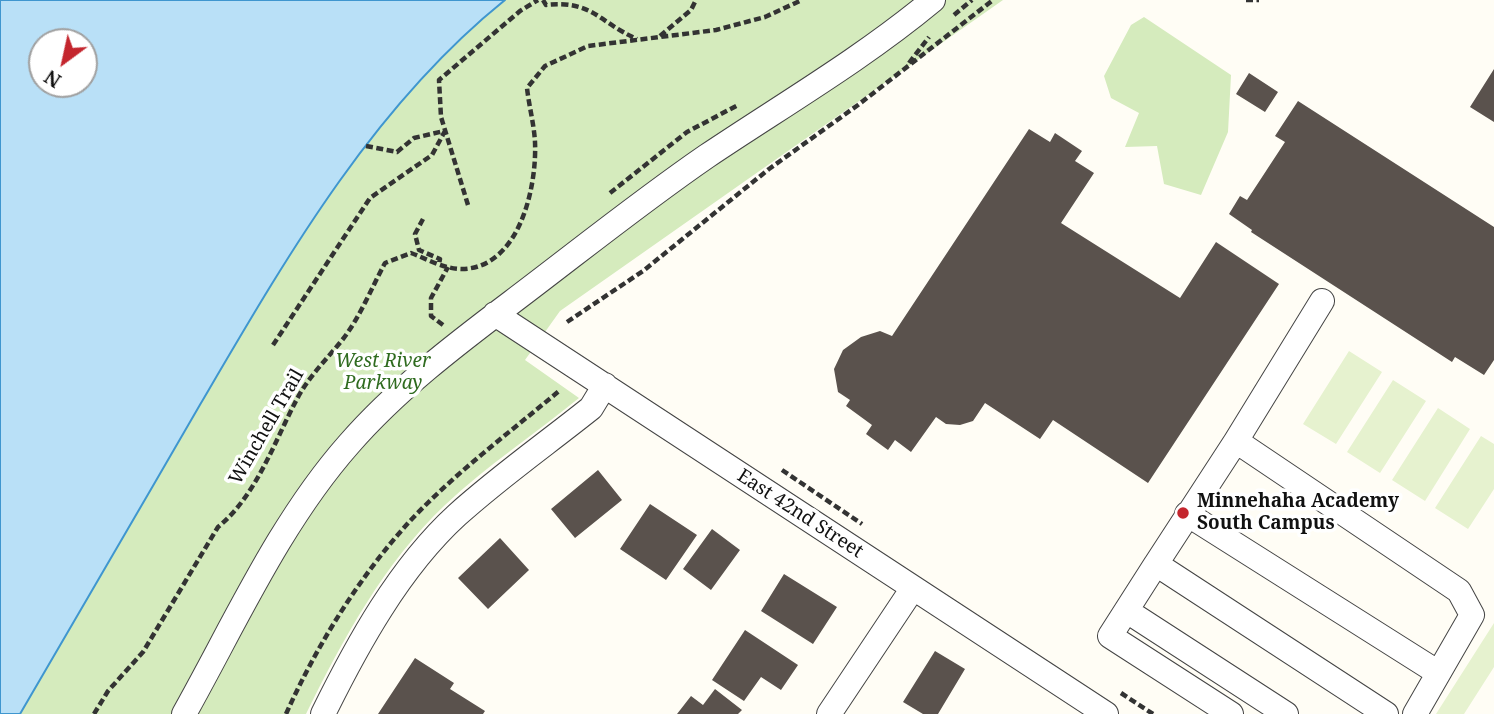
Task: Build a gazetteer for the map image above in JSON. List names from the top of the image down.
{
  "streets": {
    "street": ["East 42nd Street"],
    "path": ["Winchell Trail"]
  },
  "parks": ["West River Parkway"],
  "places": ["Minnehaha Academy South Campus"],
  "north": "bottom left"
}
